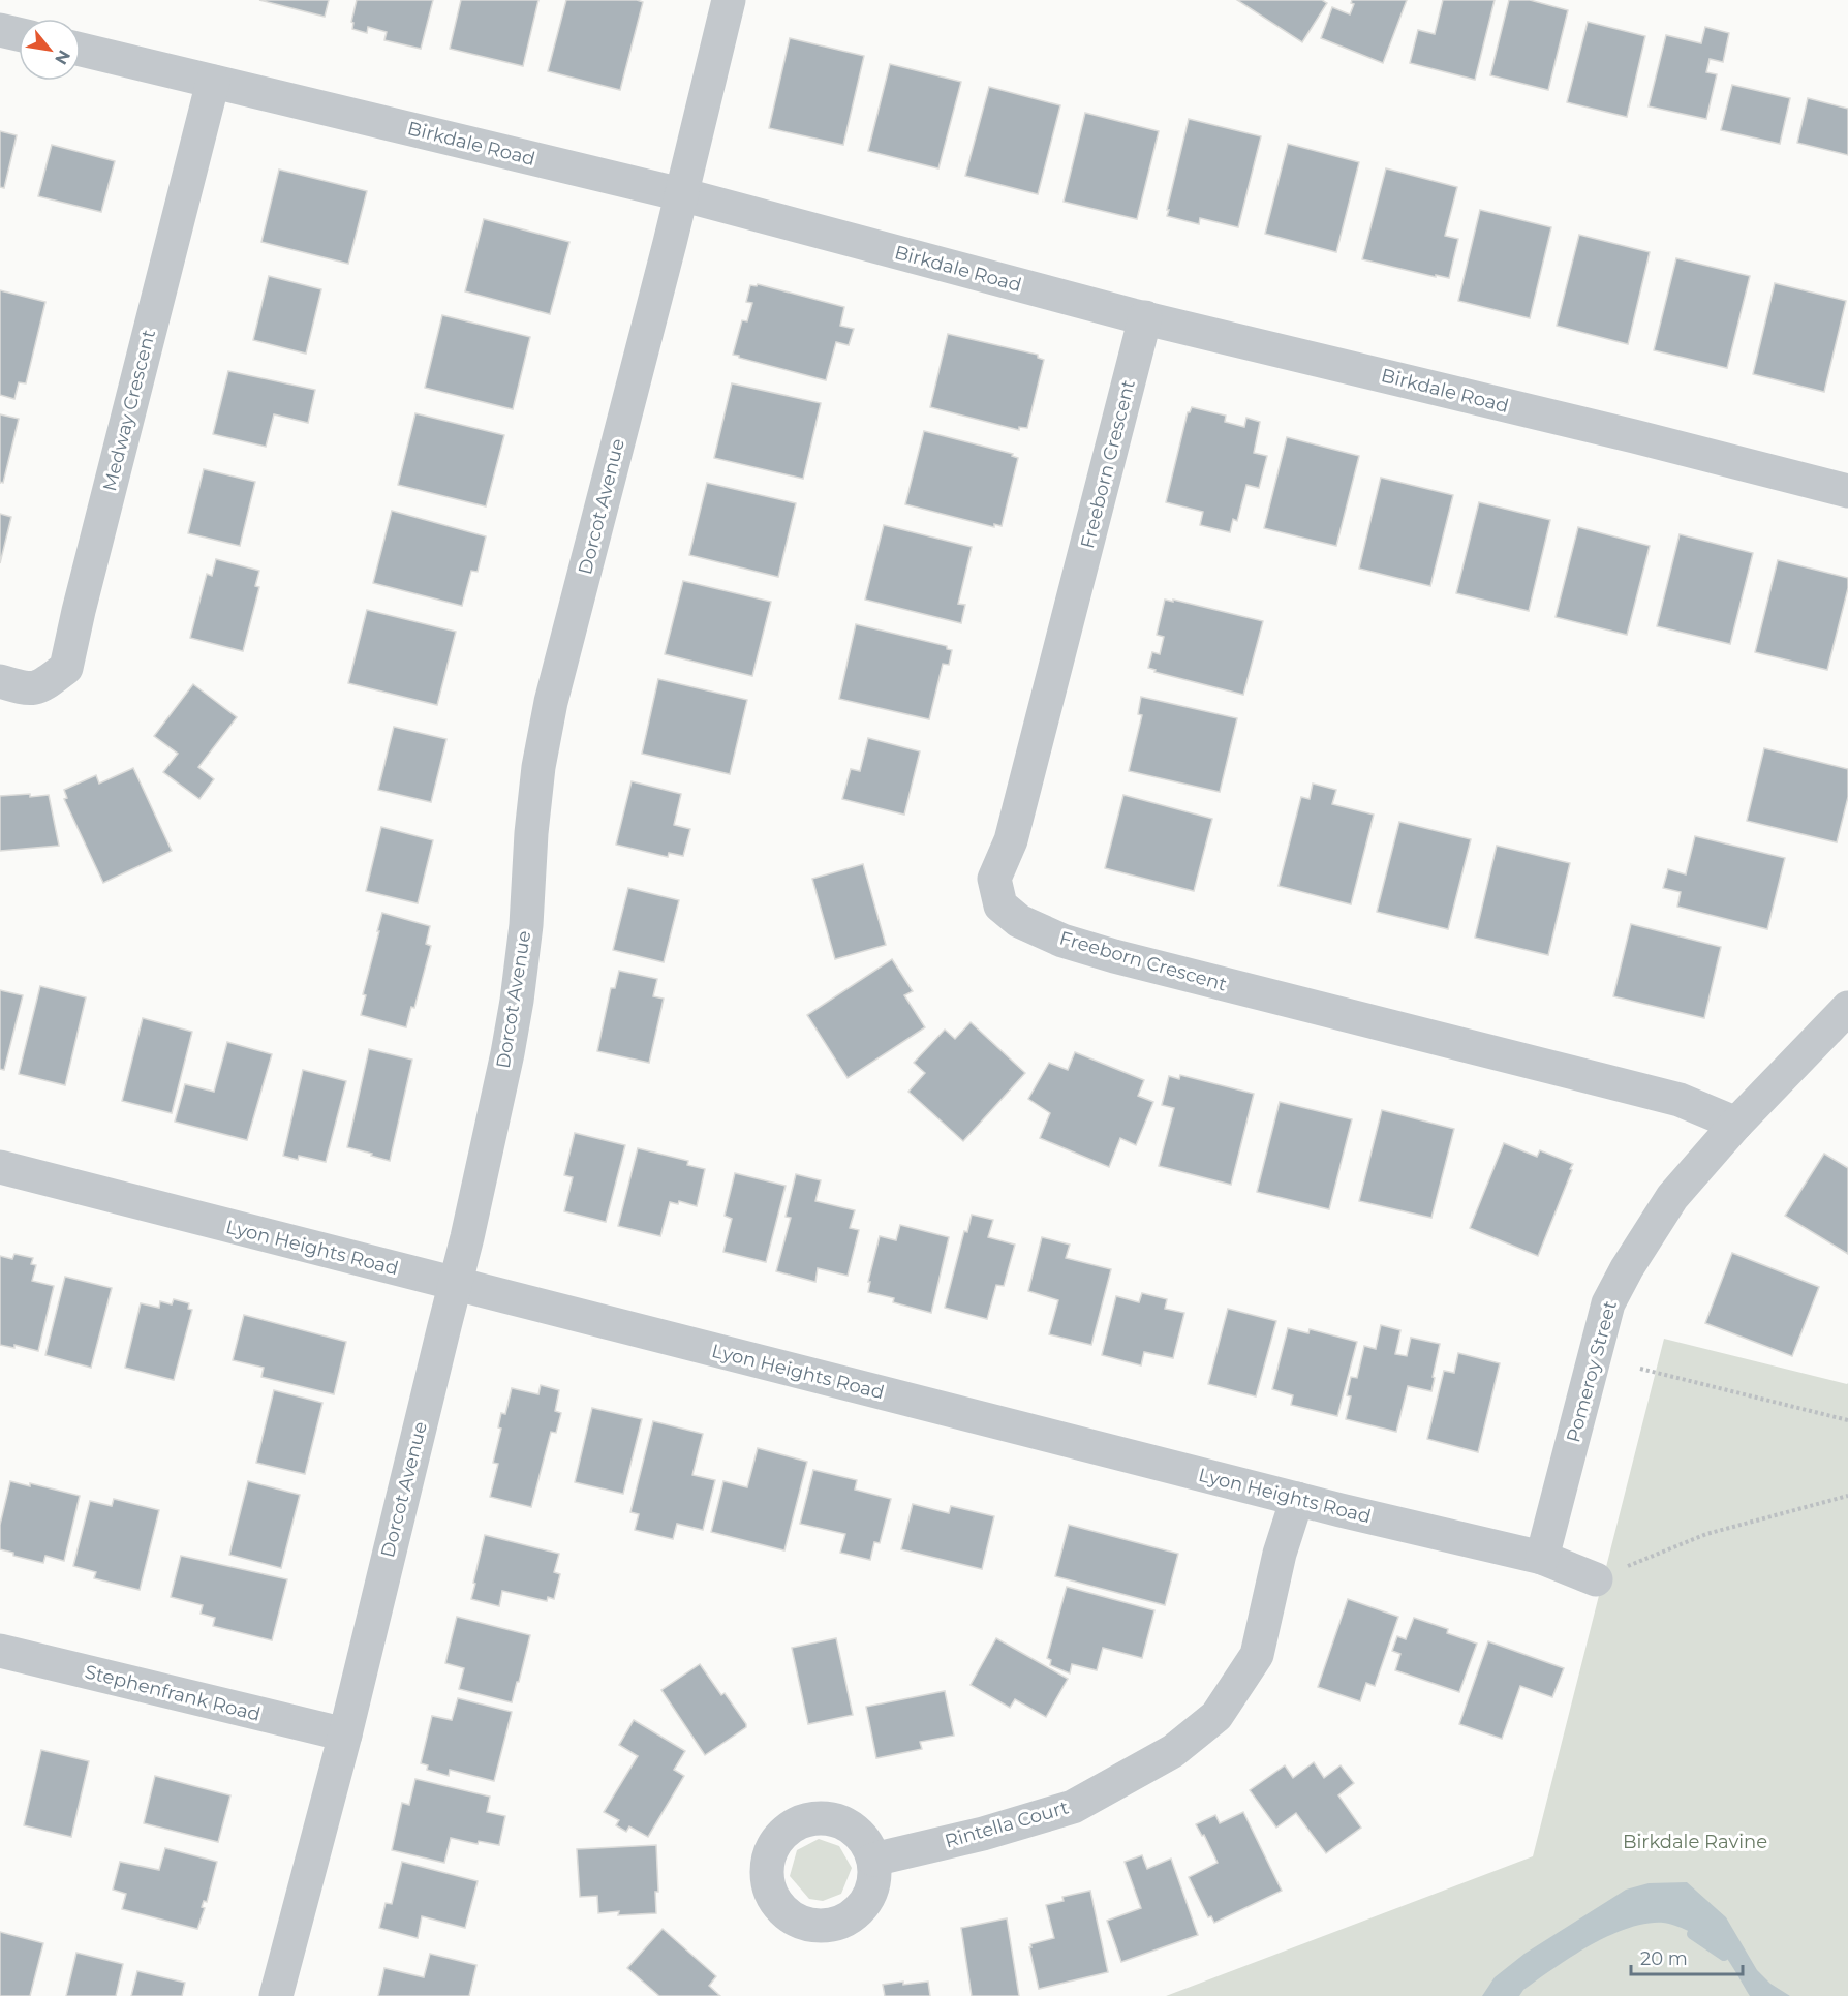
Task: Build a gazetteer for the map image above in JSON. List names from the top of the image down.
{
  "streets": {
    "street": [
      "Birkdale Road",
      "Medway Crescent",
      "Freeborn Crescent",
      "Dorcot Avenue",
      "Lyon Heights Road",
      "Pomeroy Street",
      "Stephenfrank Road",
      "Rintella Court"
    ]
  },
  "crossings": [
    ["Birkdale Road", "Medway Crescent"],
    ["Birkdale Road", "Freeborn Crescent"],
    ["Birkdale Road", "Dorcot Avenue"],
    ["Freeborn Crescent", "Pomeroy Street"],
    ["Dorcot Avenue", "Lyon Heights Road"],
    ["Dorcot Avenue", "Stephenfrank Road"],
    ["Lyon Heights Road", "Pomeroy Street"],
    ["Lyon Heights Road", "Rintella Court"]
  ],
  "parks": ["Birkdale Ravine"],
  "scale_bar": "20 m",
  "north": "bottom right"
}
